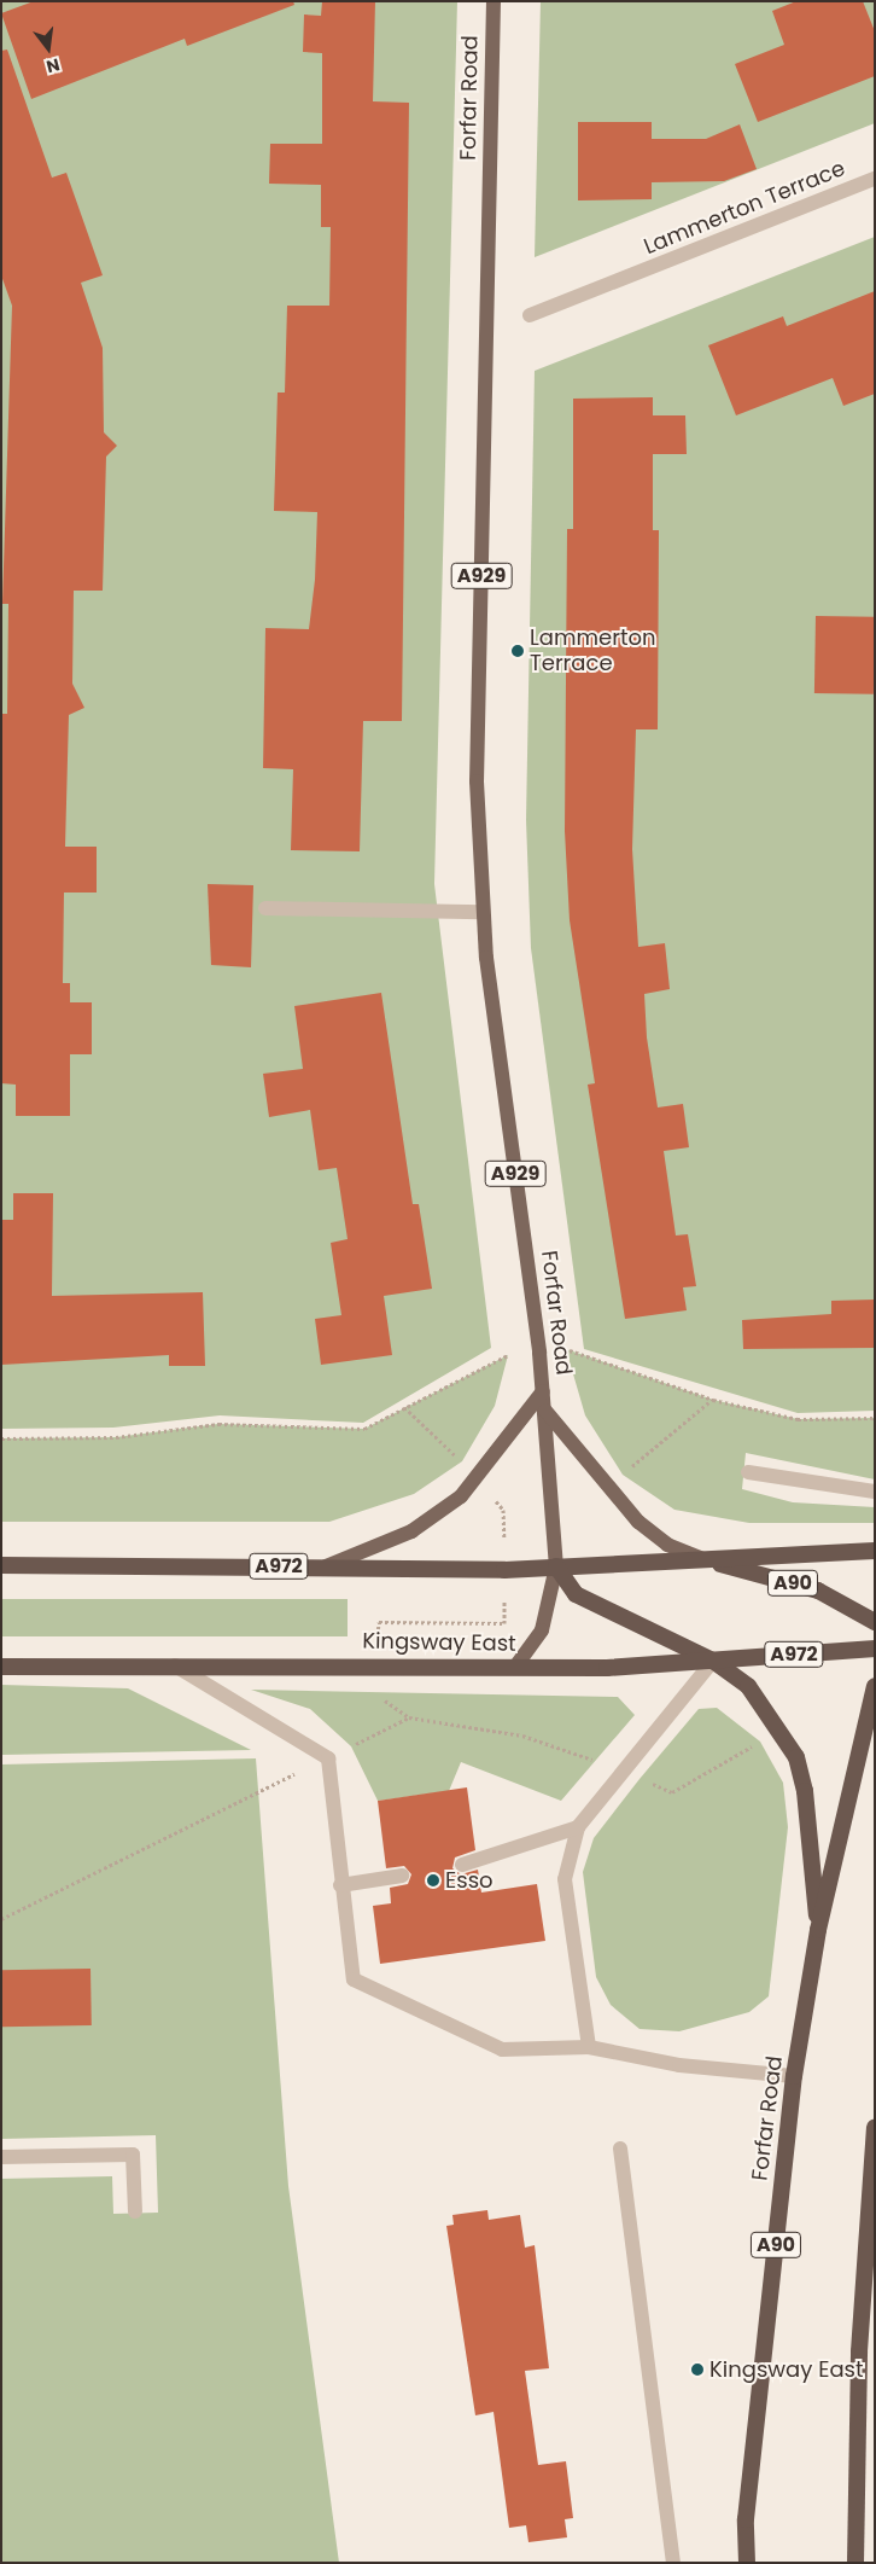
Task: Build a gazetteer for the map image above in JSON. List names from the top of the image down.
{
  "streets": {
    "highway": [
      "Forfar Road",
      "A972",
      "A90",
      "Kingsway East"
    ],
    "main road": ["A929"],
    "street": ["Lammerton Terrace"]
  },
  "crossings": [
    ["Forfar Road", "A972"],
    ["Forfar Road", "A90"],
    ["Forfar Road", "Kingsway East"],
    ["A972", "A90"],
    ["A90", "Kingsway East"]
  ],
  "places": ["Lammerton Terrace", "Esso", "Kingsway East"],
  "north": "bottom"
}
